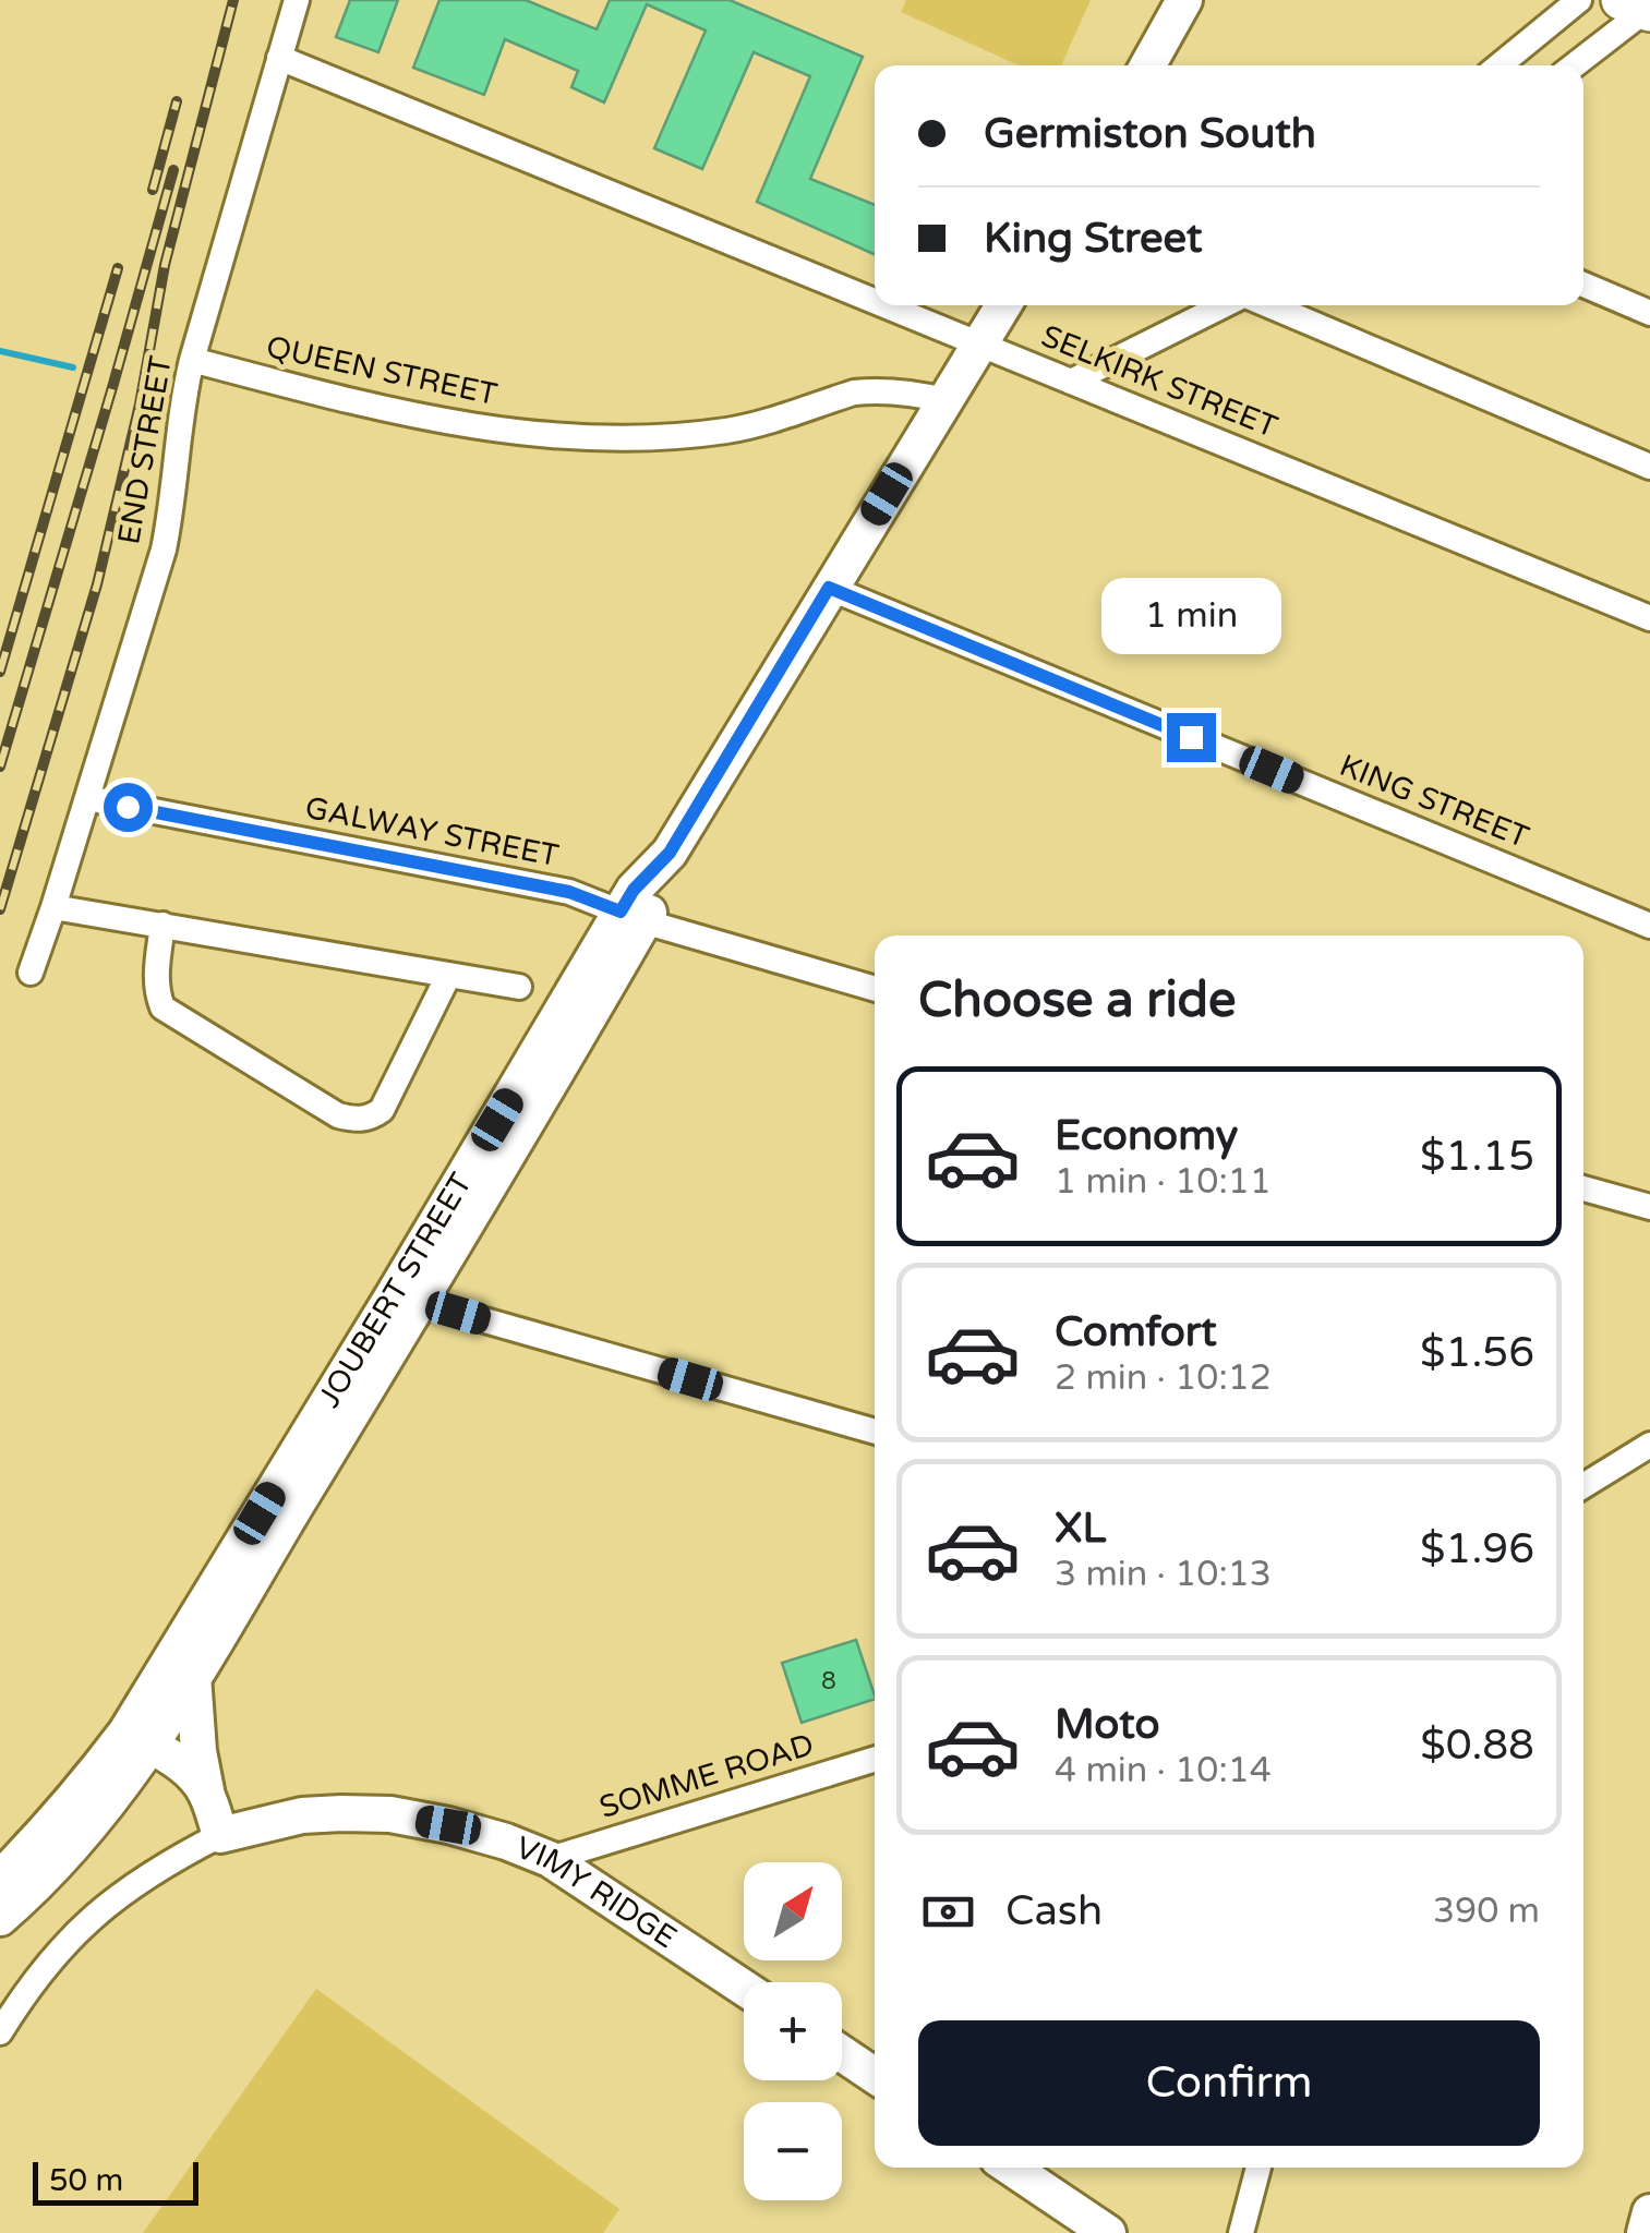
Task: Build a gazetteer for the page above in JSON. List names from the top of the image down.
{
  "streets": {
    "main road": ["JOUBERT STREET", "VIMY RIDGE"],
    "street": [
      "QUEEN STREET",
      "SELKIRK STREET",
      "END STREET",
      "KING STREET",
      "GALWAY STREET",
      "SOMME ROAD"
    ]
  },
  "crossings": [
    ["QUEEN STREET", "END STREET"],
    ["QUEEN STREET", "JOUBERT STREET"],
    ["SELKIRK STREET", "END STREET"],
    ["SELKIRK STREET", "JOUBERT STREET"],
    ["END STREET", "GALWAY STREET"],
    ["KING STREET", "JOUBERT STREET"],
    ["GALWAY STREET", "JOUBERT STREET"],
    ["SOMME ROAD", "VIMY RIDGE"]
  ],
  "house_numbers": ["8"],
  "scale_bar": "50 m",
  "north": "top right",
  "page": {
    "banner": ["Germiston South", "King Street"],
    "bubble": "1 min",
    "heading": "Choose a ride",
    "list": [
      {
        "name": "Economy",
        "note": "1 min · 10:11",
        "value": "$1.15"
      },
      {
        "name": "Comfort",
        "note": "2 min · 10:12",
        "value": "$1.56"
      },
      {
        "name": "XL",
        "note": "3 min · 10:13",
        "value": "$1.96"
      },
      {
        "name": "Moto",
        "note": "4 min · 10:14",
        "value": "$0.88"
      }
    ],
    "pay": ["Cash", "390 m"],
    "map_buttons": ["+", "−"],
    "buttons": "Confirm",
    "scale": "50 m"
  }
}
